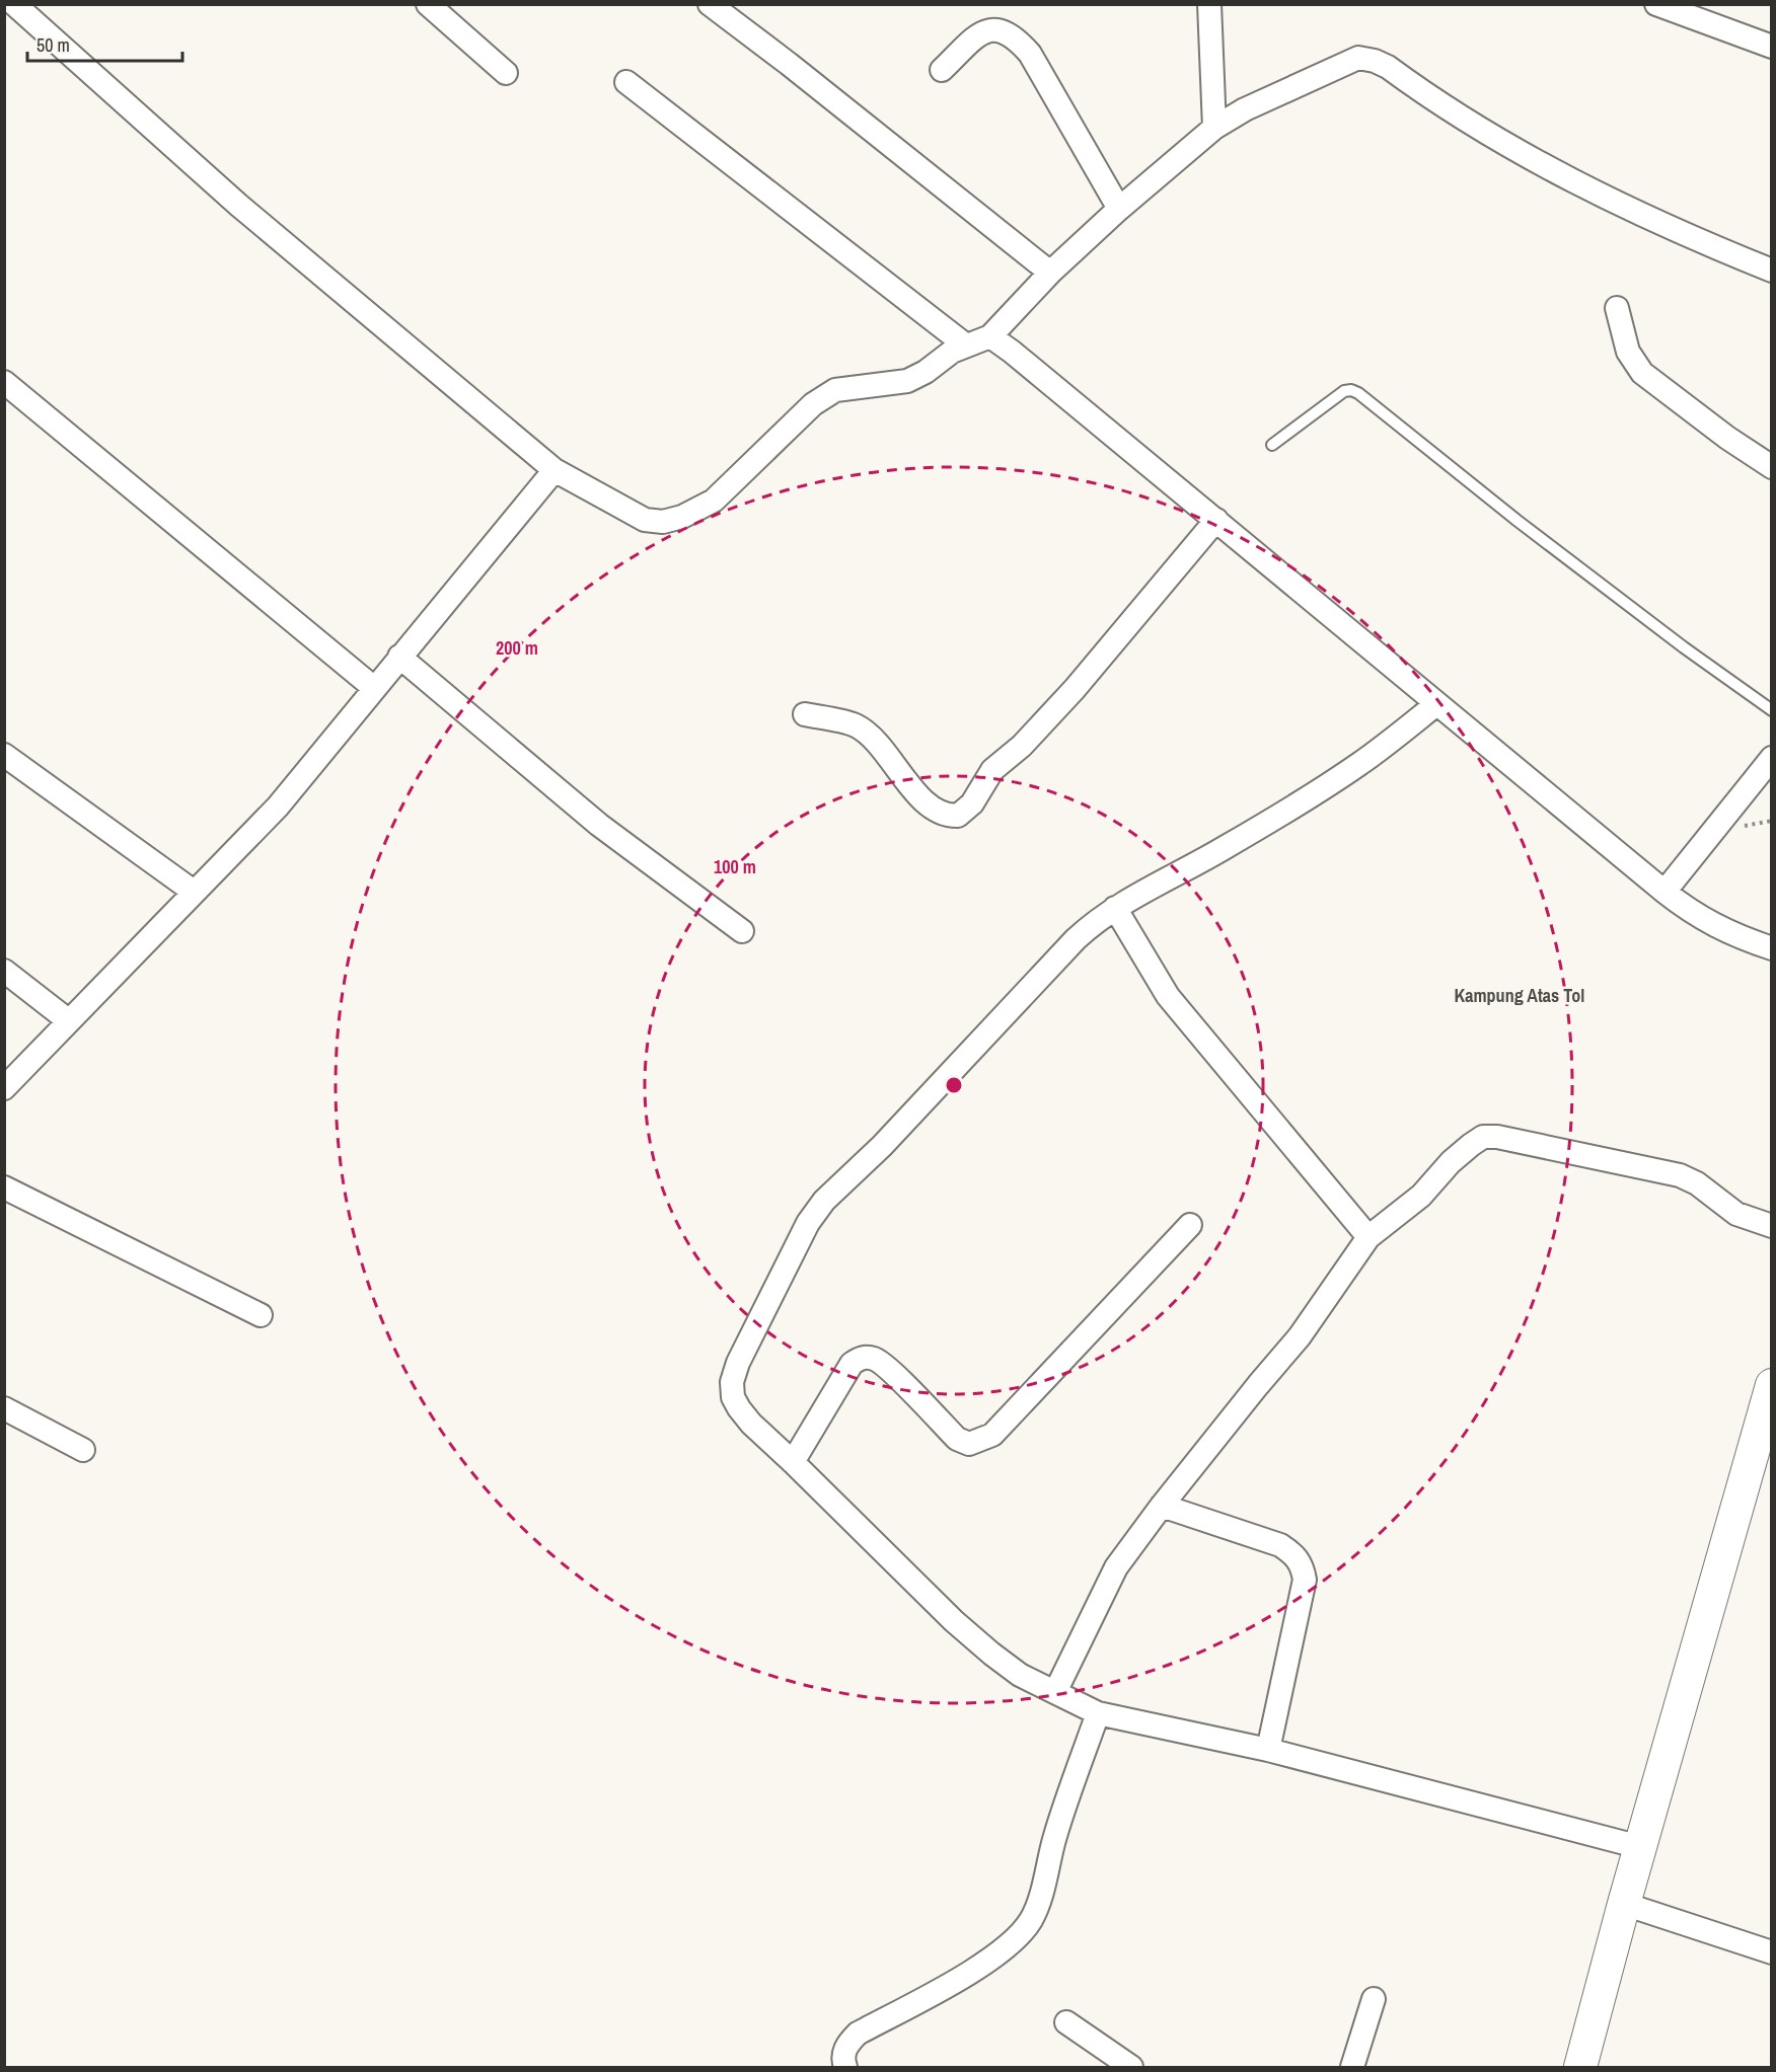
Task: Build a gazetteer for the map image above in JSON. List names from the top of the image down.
{
  "districts": ["Kampung Atas Tol"],
  "scale_bar": "50 m",
  "rings": ["200 m", "100 m"]
}
